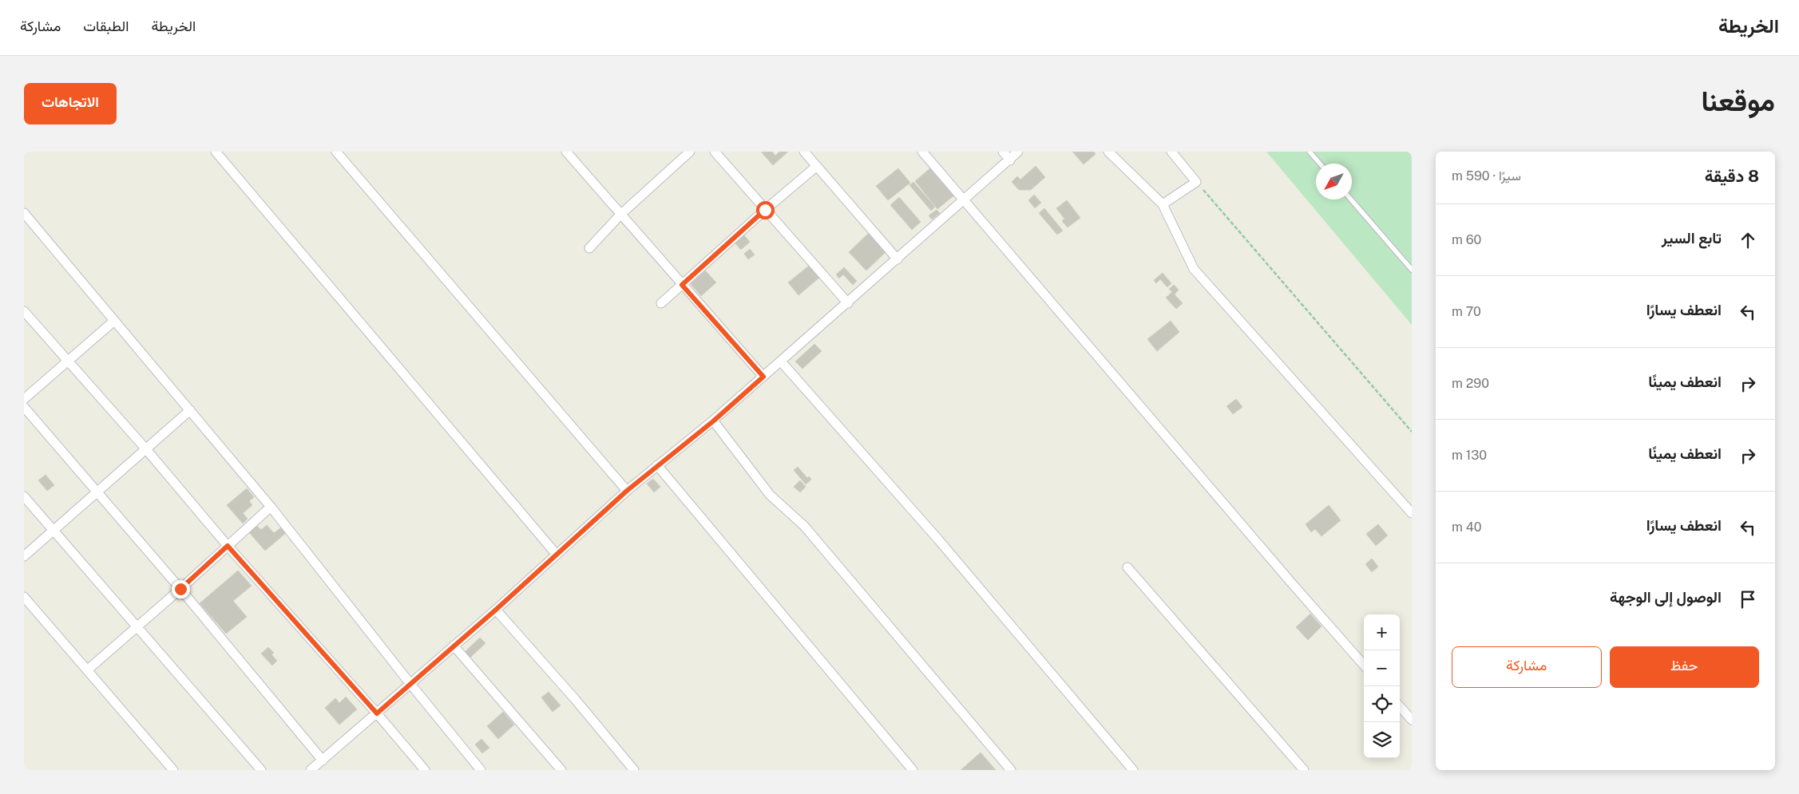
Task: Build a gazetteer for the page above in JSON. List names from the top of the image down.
{
  "north": "bottom left",
  "page": {
    "header": "الخريطة",
    "nav": ["الخريطة", "الطبقات", "مشاركة"],
    "title": "موقعنا",
    "buttons": [
      "الاتجاهات",
      ["حفظ", "مشاركة"]
    ],
    "heading": ["8 دقيقة", "سيرًا · 590 m"],
    "list": [
      ["تابع السير", "60 m"],
      ["انعطف يسارًا", "70 m"],
      ["انعطف يمينًا", "290 m"],
      ["انعطف يمينًا", "130 m"],
      ["انعطف يسارًا", "40 m"],
      "الوصول إلى الوجهة"
    ],
    "map_buttons": ["+", "−"]
  }
}
